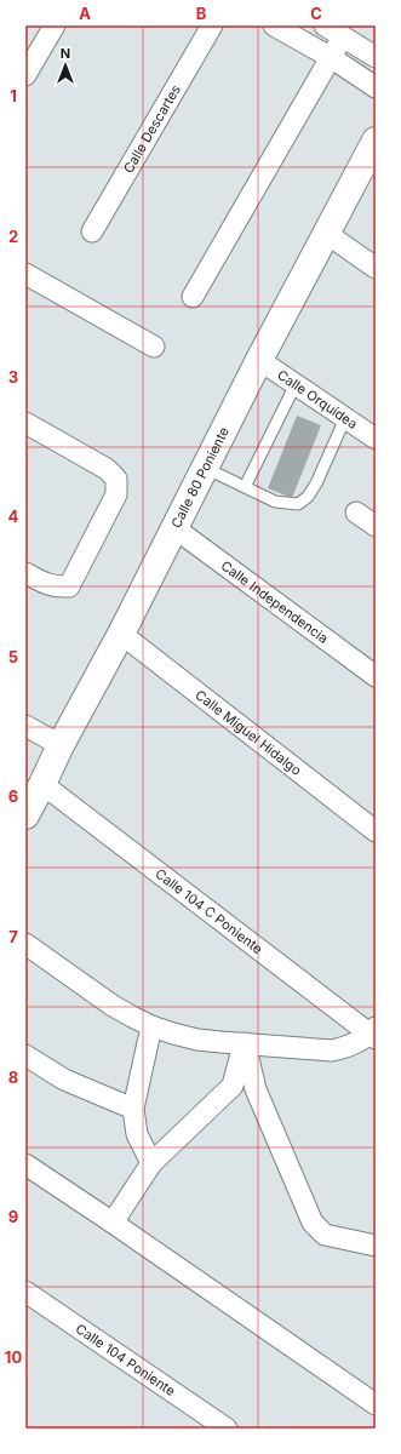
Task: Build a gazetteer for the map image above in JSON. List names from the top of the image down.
{
  "streets": {
    "street": [
      "Calle Descartes",
      "Calle Orquídea",
      "Calle 80 Poniente",
      "Calle Independencia",
      "Calle Miguel Hidalgo",
      "Calle 104 C Poniente",
      "Calle 104 Poniente"
    ]
  },
  "crossings": [
    ["Calle Orquídea", "Calle 80 Poniente"],
    ["Calle 80 Poniente", "Calle Independencia"],
    ["Calle 80 Poniente", "Calle Miguel Hidalgo"],
    ["Calle 80 Poniente", "Calle 104 C Poniente"]
  ],
  "north": "top",
  "grid": {
    "columns": ["A", "B", "C"],
    "rows": [
      "1",
      "2",
      "3",
      "4",
      "5",
      "6",
      "7",
      "8",
      "9",
      "10"
    ]
  }
}
